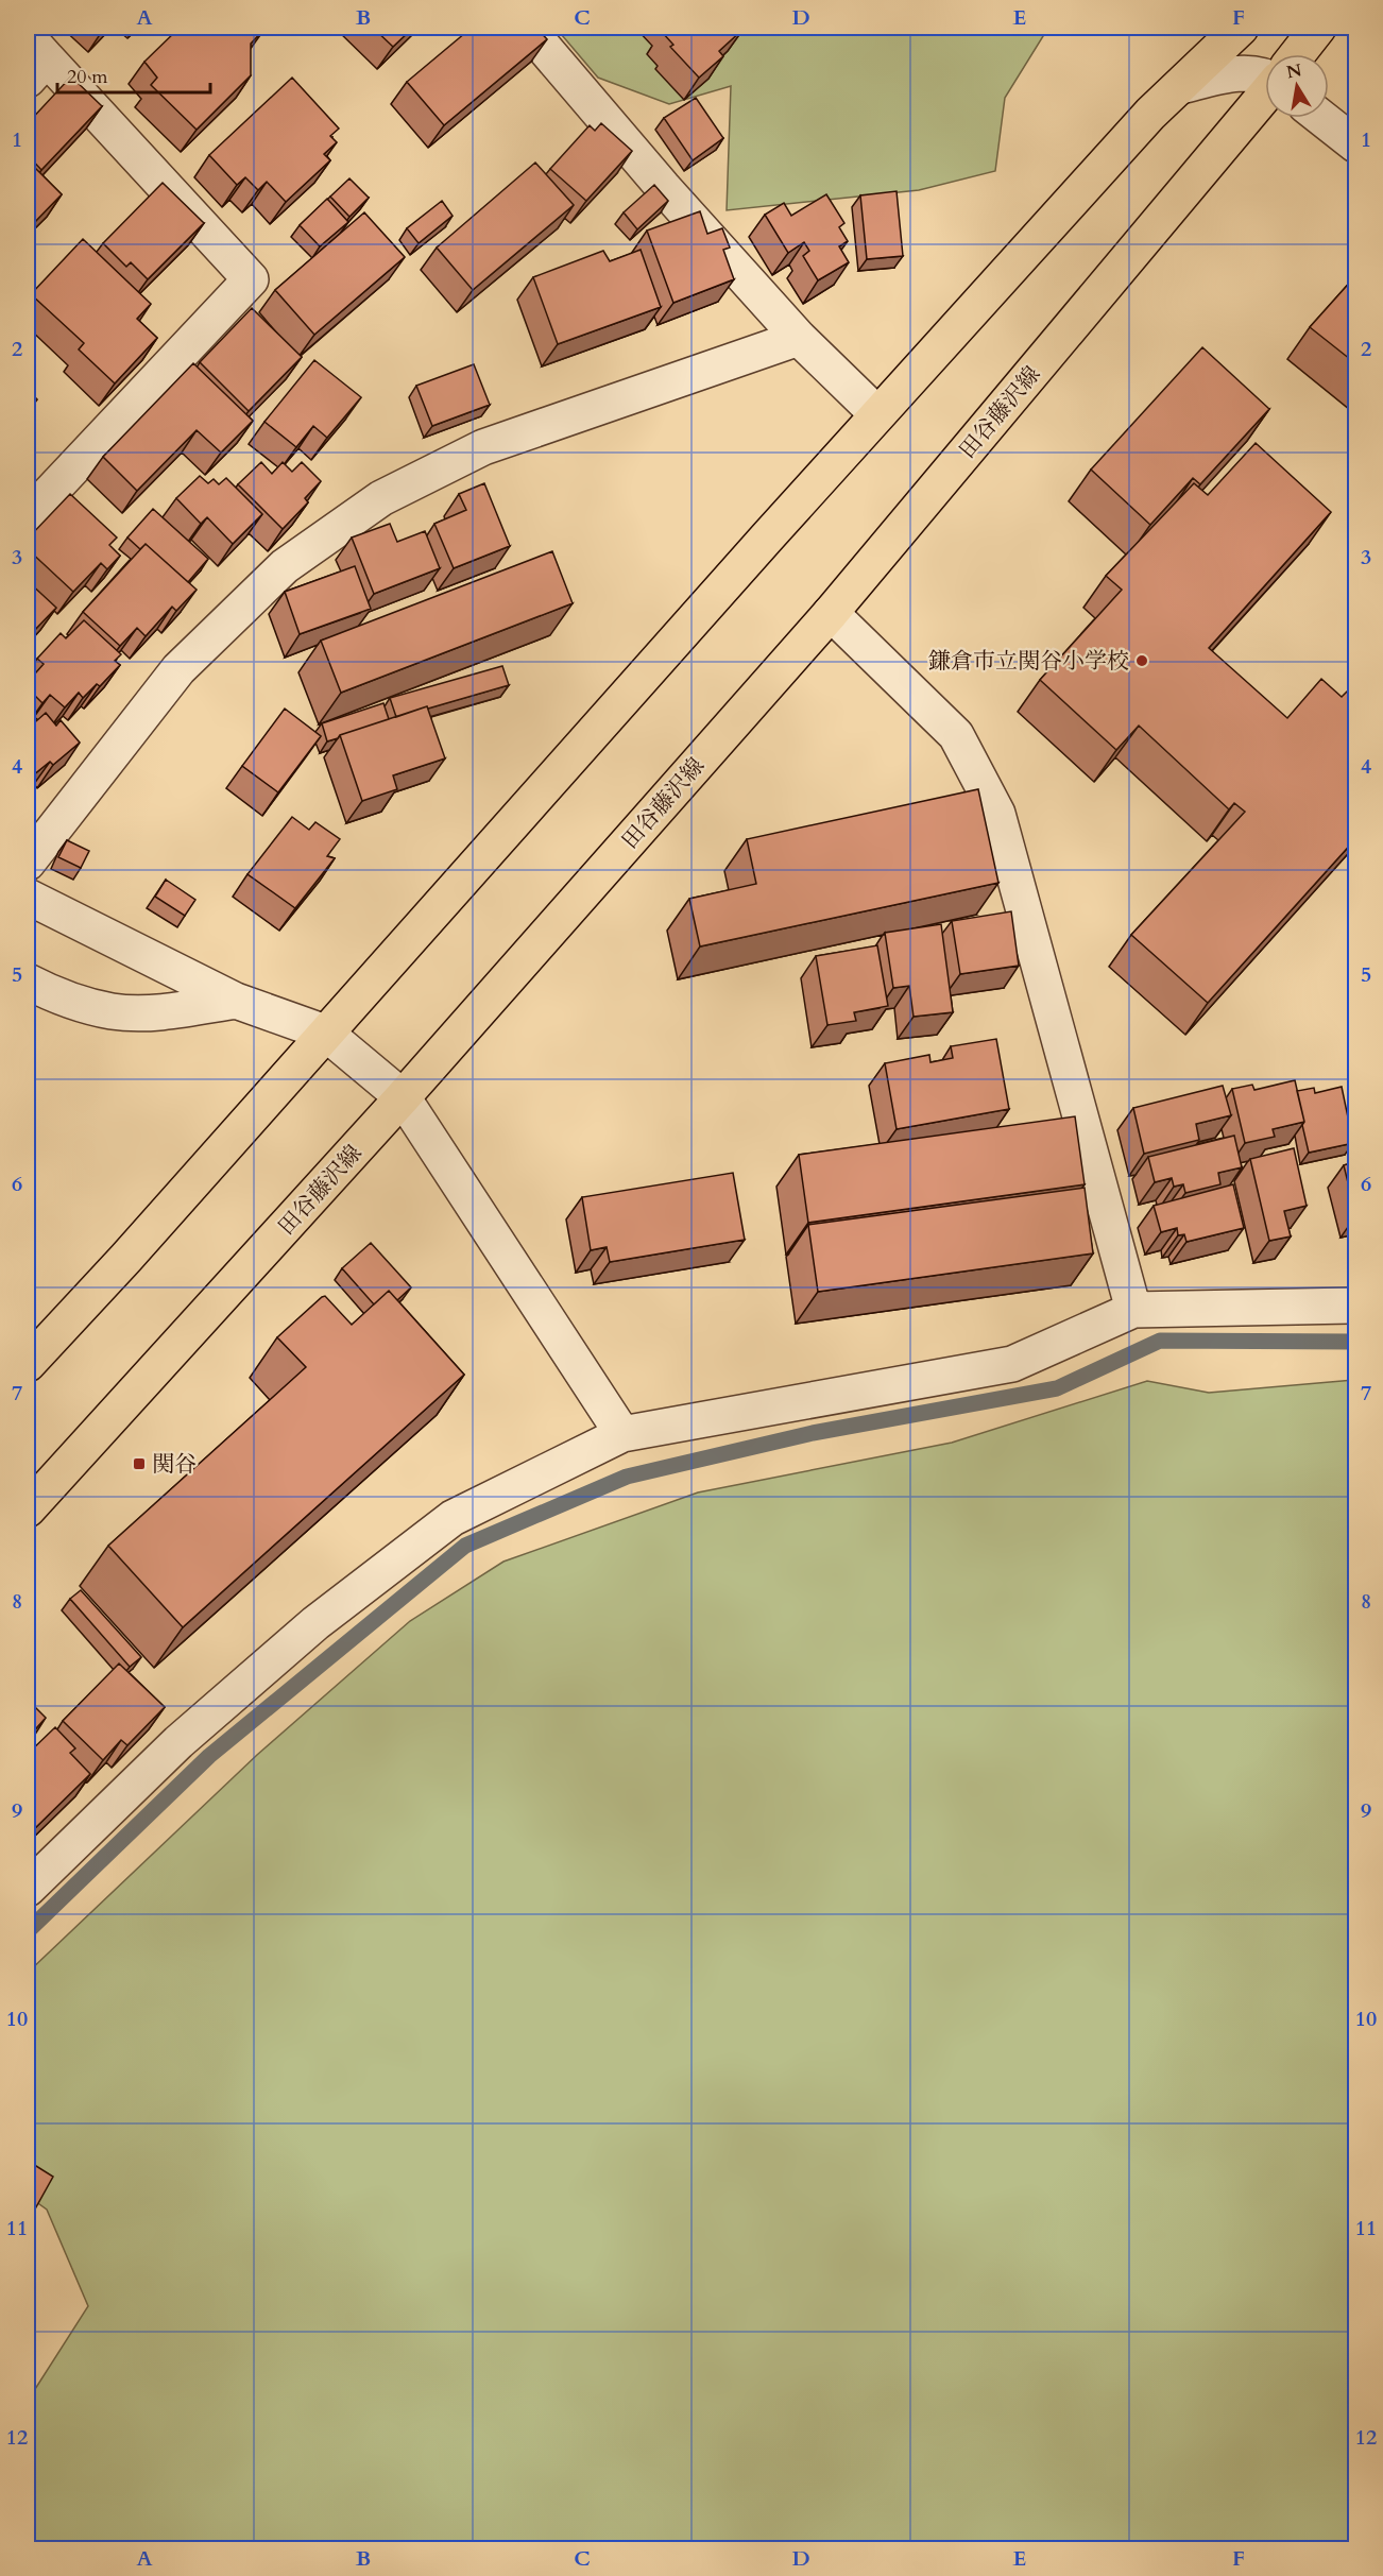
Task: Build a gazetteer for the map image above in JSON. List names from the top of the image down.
{
  "streets": {
    "main road": ["田谷藤沢線"]
  },
  "places": {
    "other": ["鎌倉市立関谷小学校"],
    "transit": ["関谷"]
  },
  "scale_bar": "20 m",
  "north": "top",
  "grid": {
    "columns": [
      "A",
      "B",
      "C",
      "D",
      "E",
      "F"
    ],
    "rows": [
      "1",
      "2",
      "3",
      "4",
      "5",
      "6",
      "7",
      "8",
      "9",
      "10",
      "11",
      "12"
    ]
  }
}
